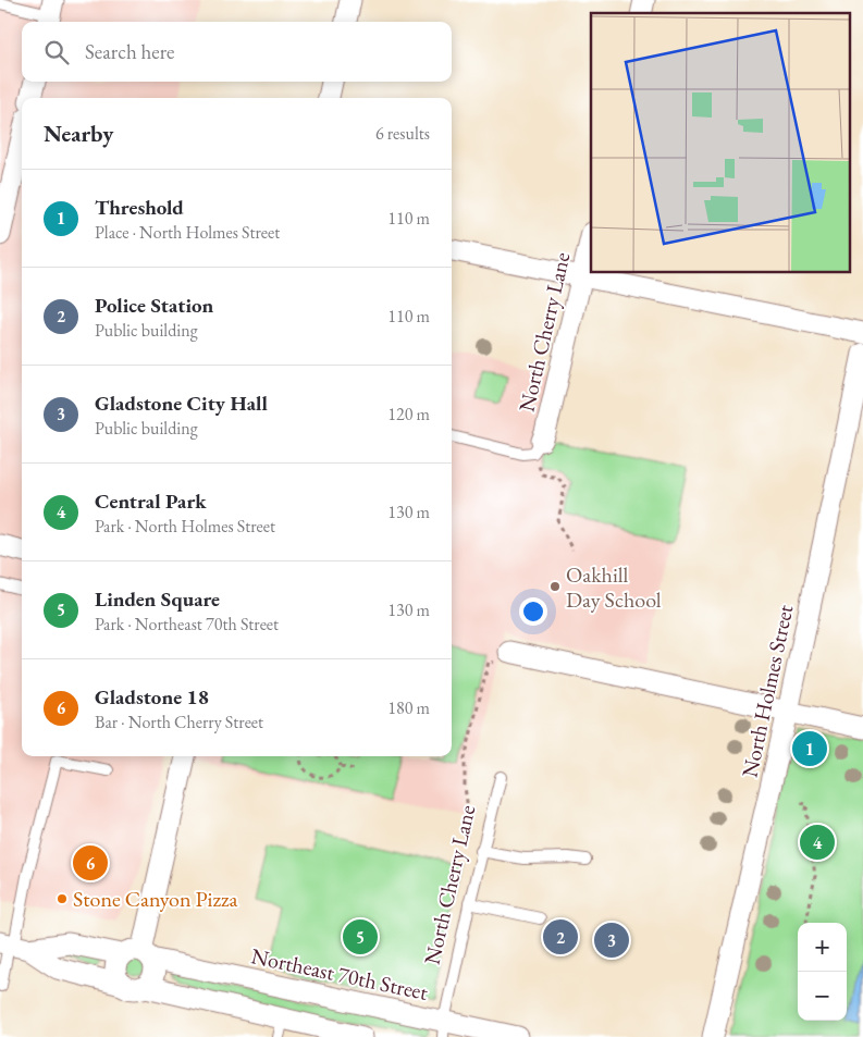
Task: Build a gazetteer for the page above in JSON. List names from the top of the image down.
{
  "streets": {
    "street": ["North Cherry Lane", "North Holmes Street", "Northeast 70th Street"]
  },
  "crossings": [
    ["North Cherry Lane", "Northeast 70th Street"]
  ],
  "places": ["Oakhill Day School", "Stone Canyon Pizza"],
  "page": {
    "search": "Search here",
    "heading": ["Nearby", "6 results"],
    "list": [
      {
        "mark": "1",
        "name": "Threshold",
        "note": "Place · North Holmes Street",
        "value": "110 m"
      },
      {
        "mark": "2",
        "name": "Police Station",
        "note": "Public building",
        "value": "110 m"
      },
      {
        "mark": "3",
        "name": "Gladstone City Hall",
        "note": "Public building",
        "value": "120 m"
      },
      {
        "mark": "4",
        "name": "Central Park",
        "note": "Park · North Holmes Street",
        "value": "130 m"
      },
      {
        "mark": "5",
        "name": "Linden Square",
        "note": "Park · Northeast 70th Street",
        "value": "130 m"
      },
      {
        "mark": "6",
        "name": "Gladstone 18",
        "note": "Bar · North Cherry Street",
        "value": "180 m"
      }
    ],
    "pins": [
      "1",
      "4",
      "6",
      "2",
      "5",
      "3"
    ],
    "map_buttons": ["+", "−"]
  }
}
